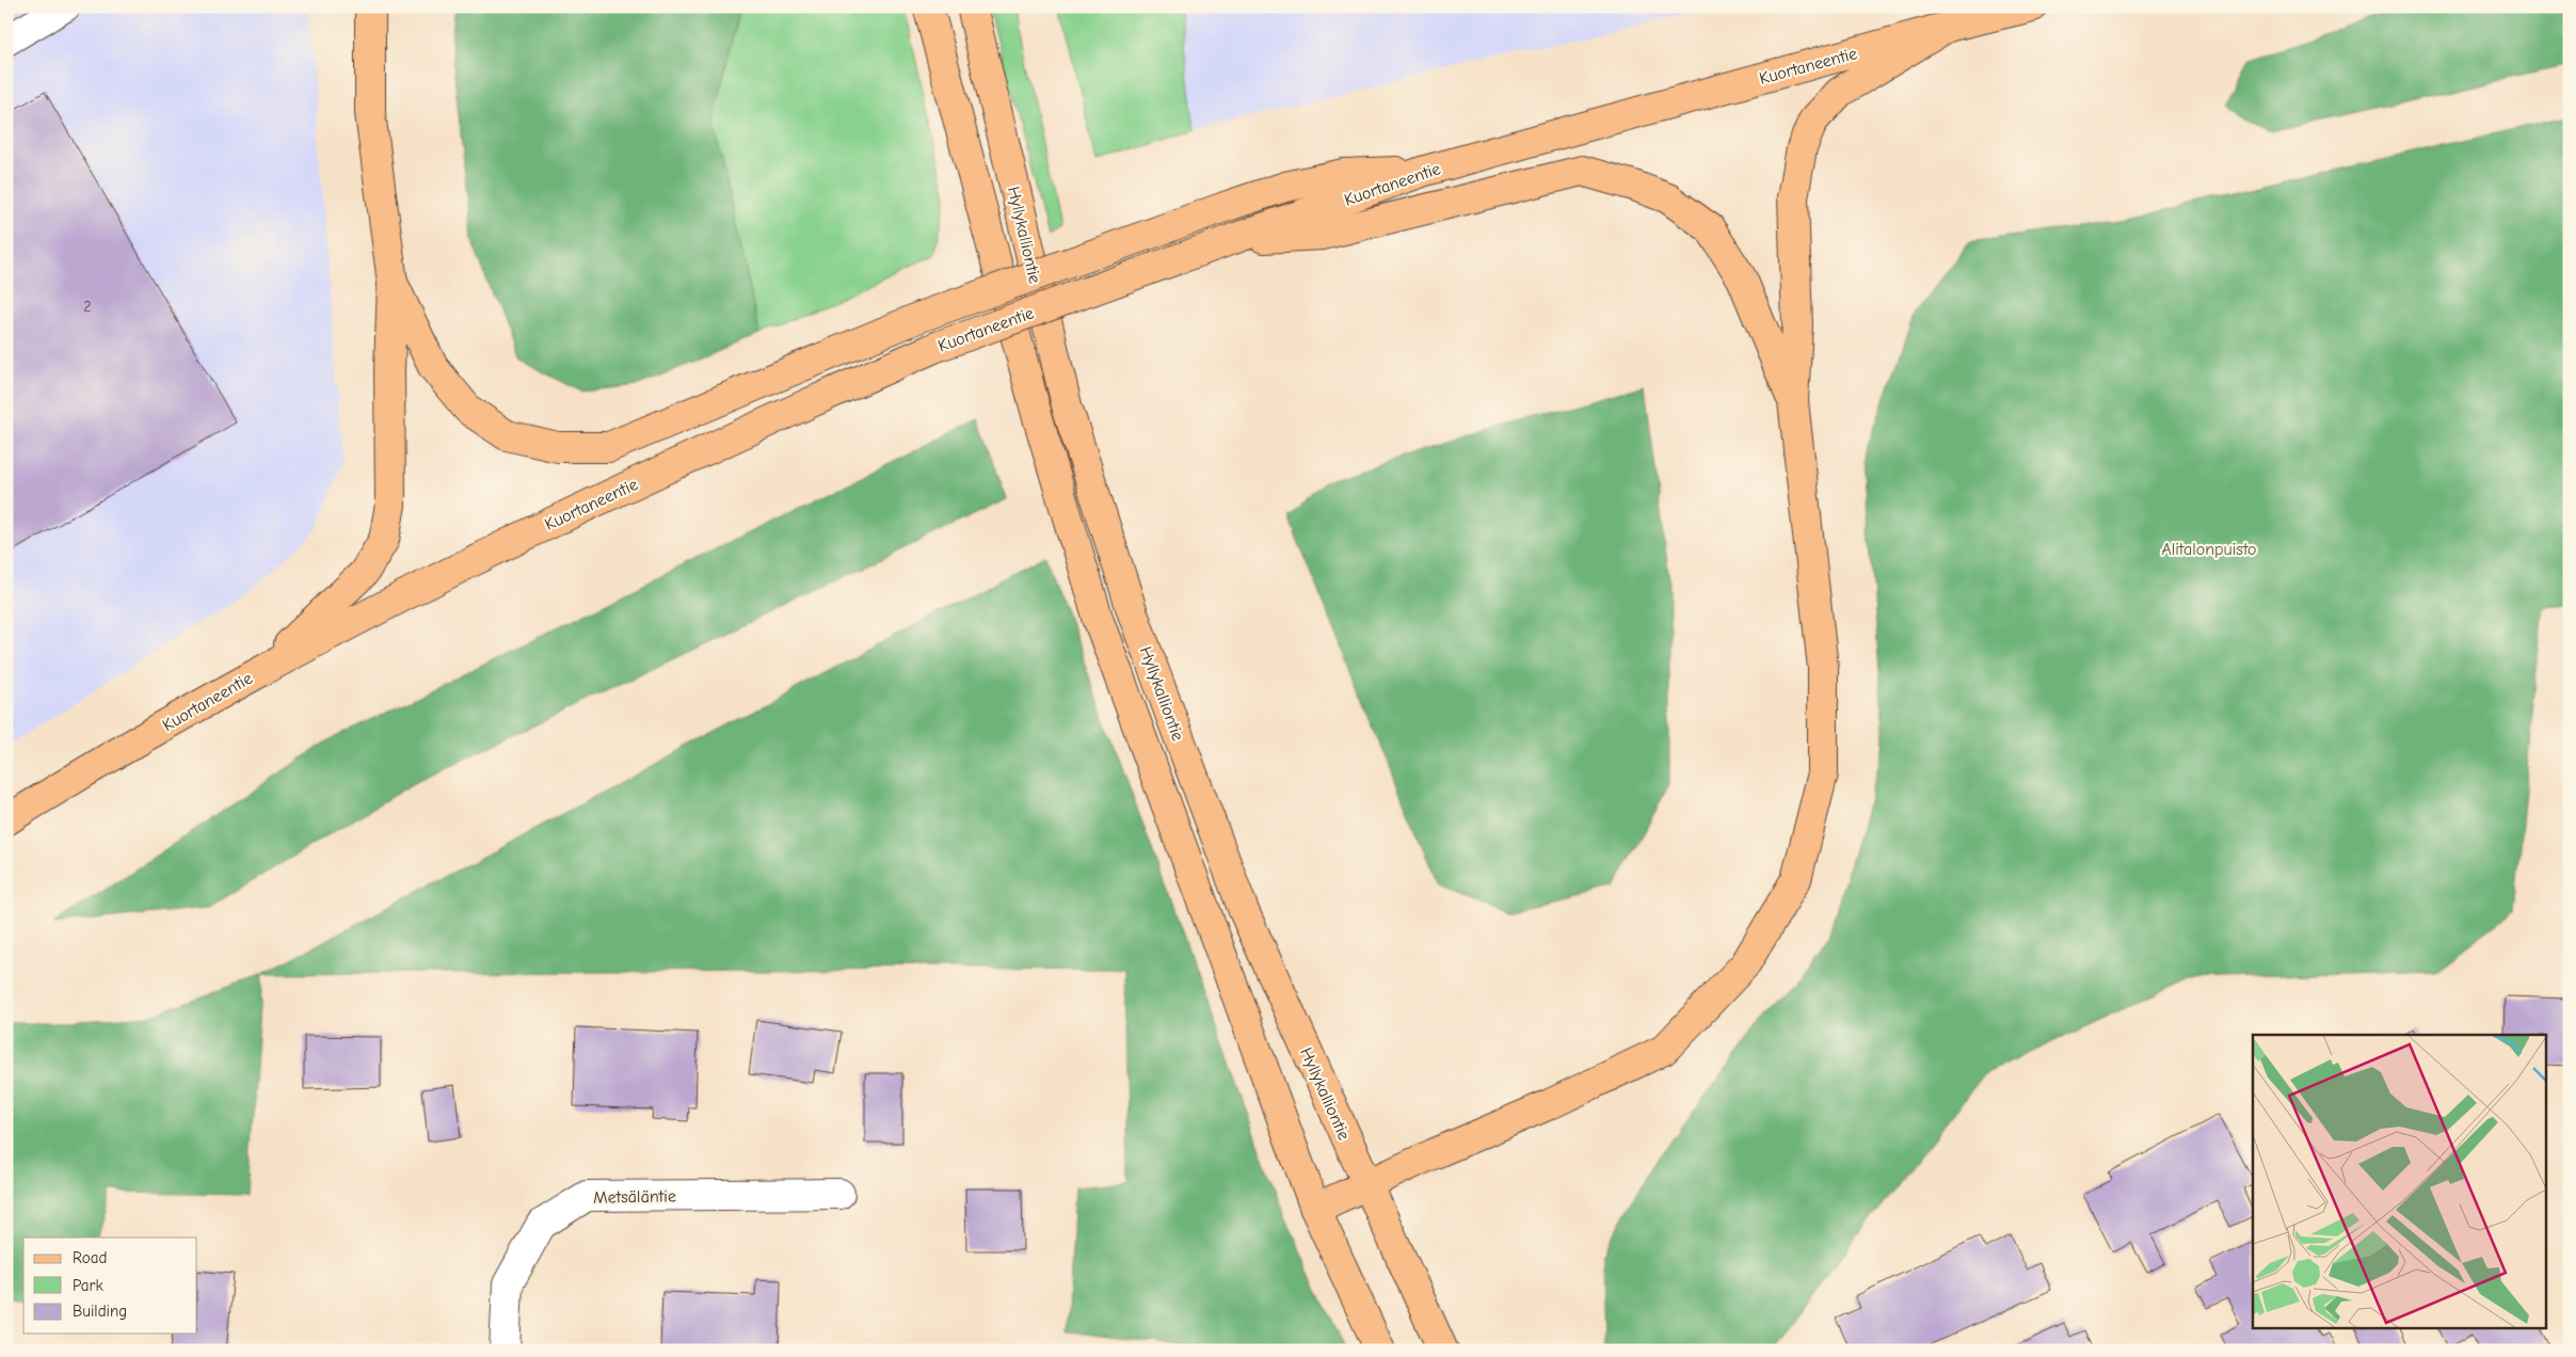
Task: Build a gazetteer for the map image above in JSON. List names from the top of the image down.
{
  "streets": {
    "main road": ["Kuortaneentie", "Hyllykalliontie"],
    "street": ["Metsäläntie"]
  },
  "parks": ["Alitalonpuisto"],
  "house_numbers": ["2"],
  "legend": ["Road", "Park", "Building"]
}
